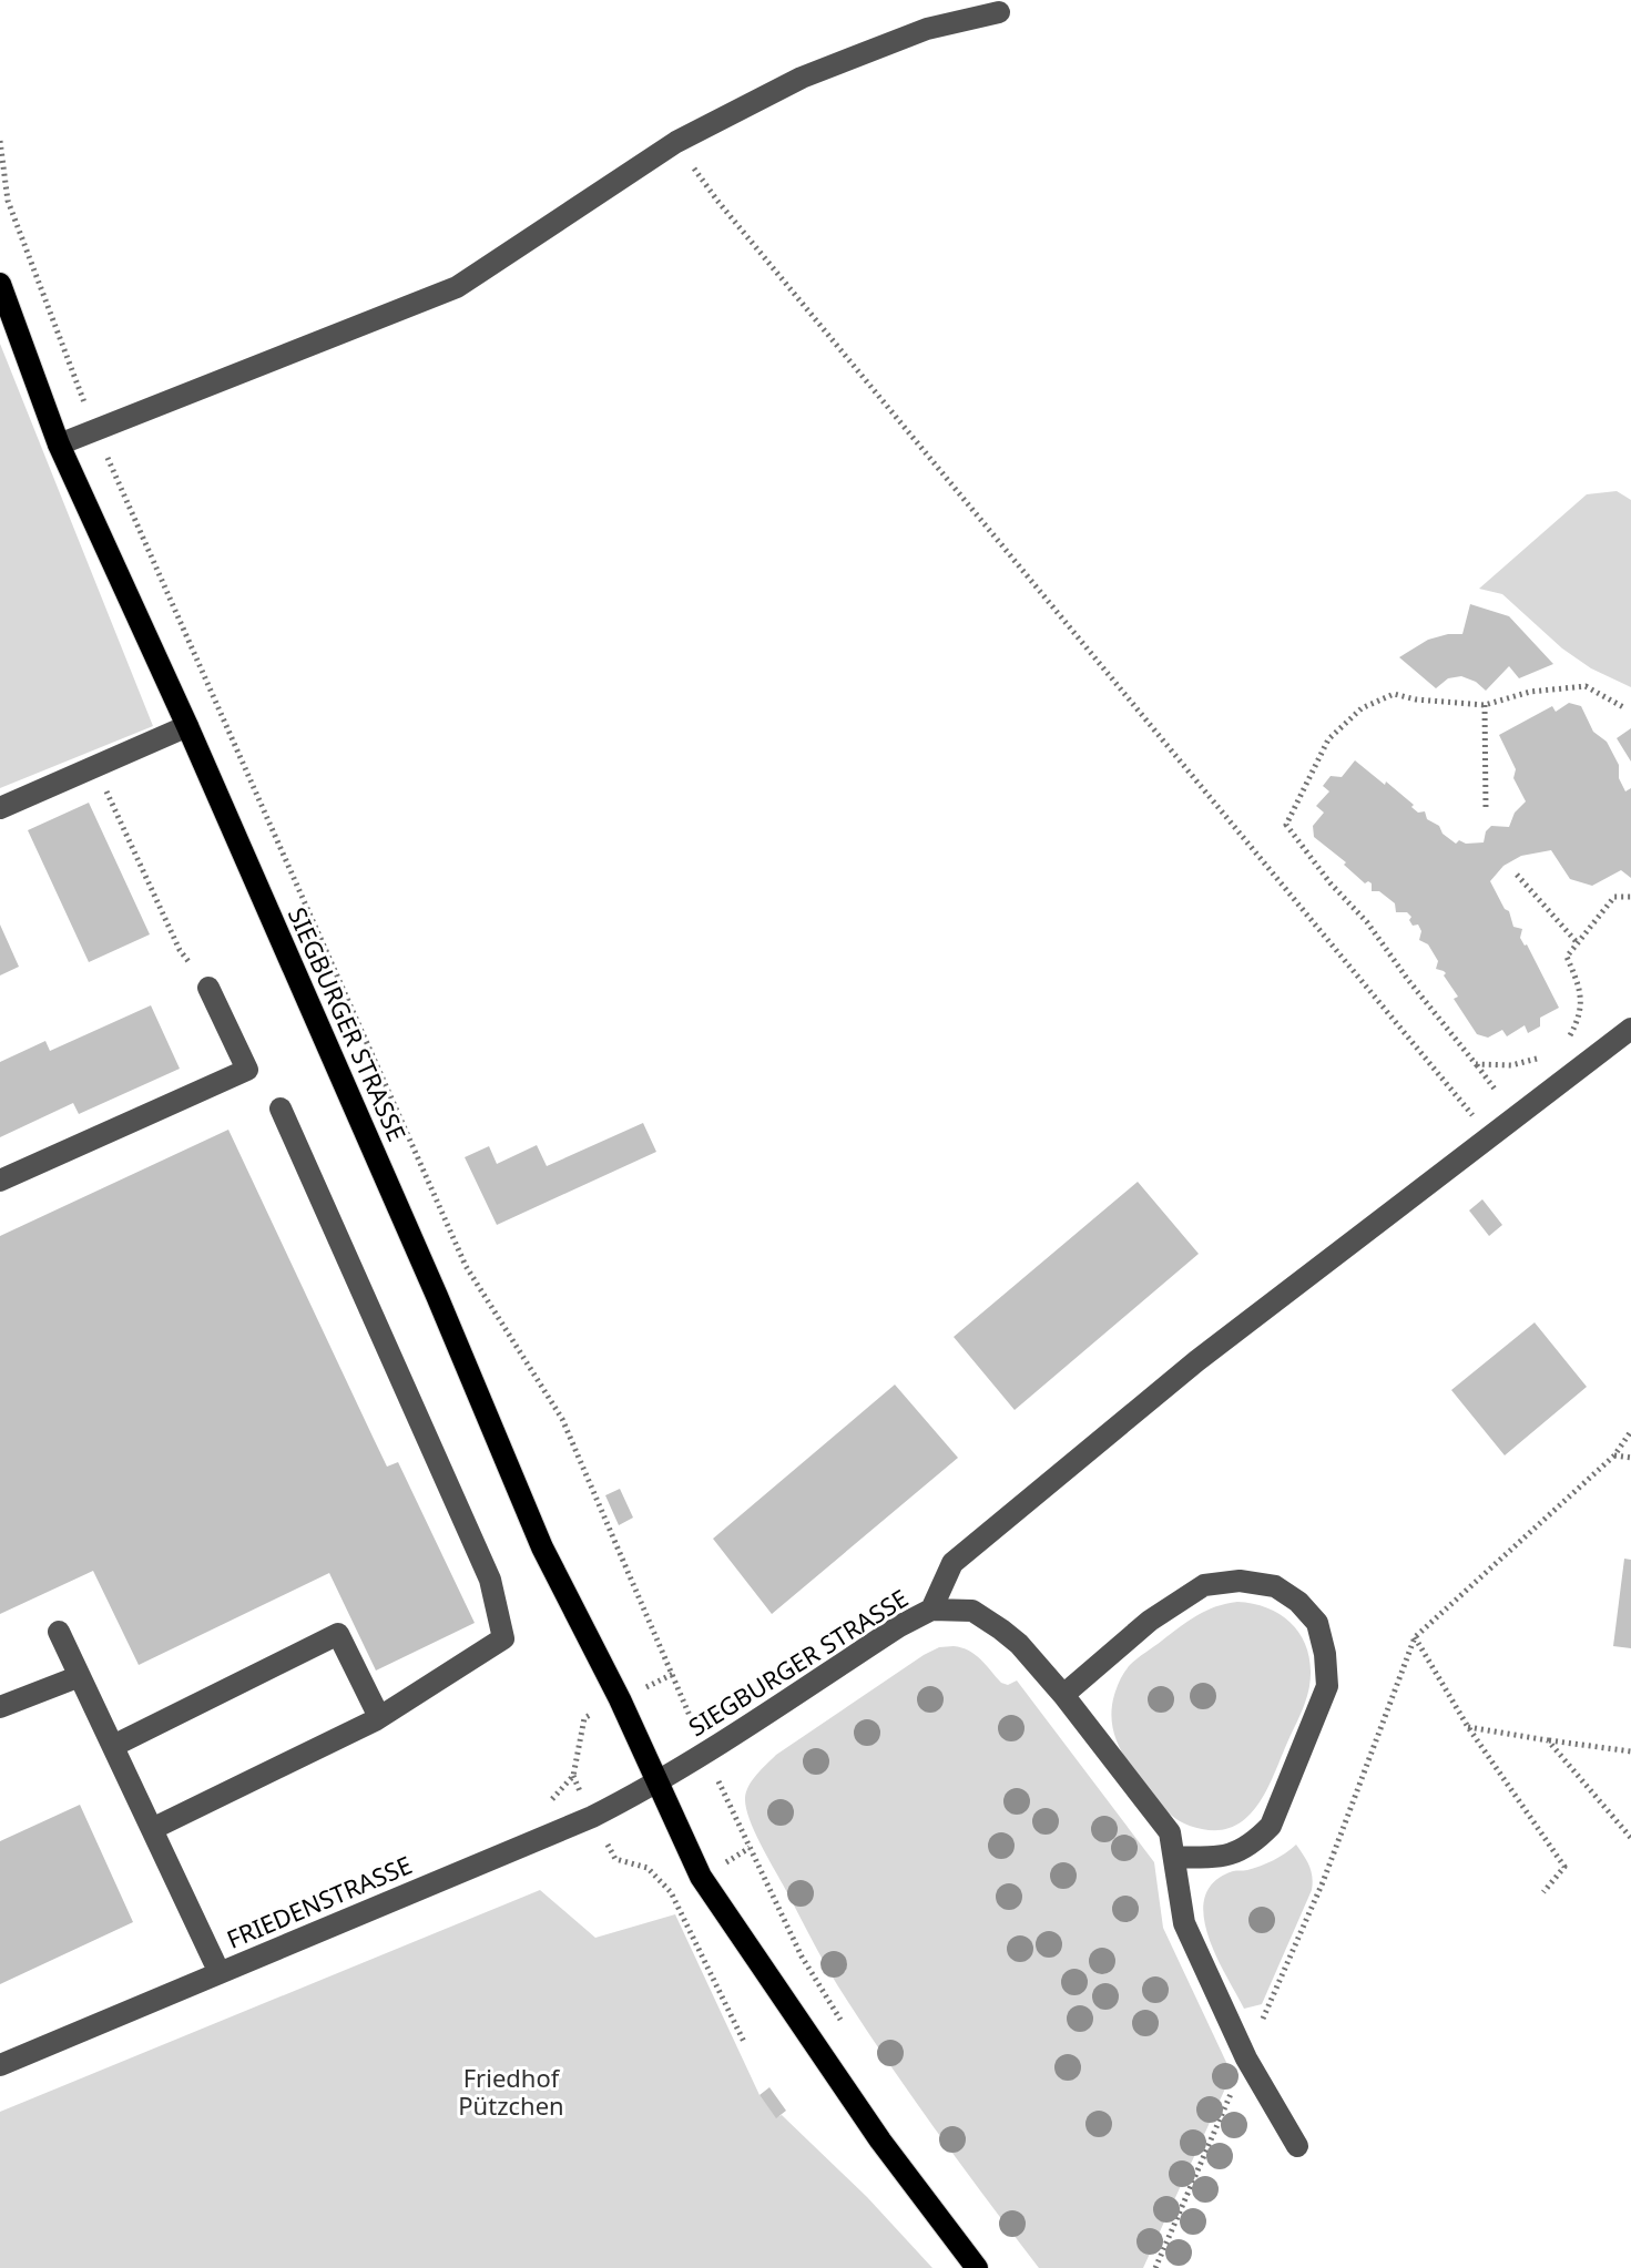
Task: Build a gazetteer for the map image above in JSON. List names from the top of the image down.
{
  "streets": {
    "main road": ["SIEGBURGER STRASSE"],
    "street": ["FRIEDENSTRASSE"]
  },
  "crossings": [
    ["SIEGBURGER STRASSE", "FRIEDENSTRASSE"]
  ],
  "parks": ["Friedhof Pützchen"]
}
